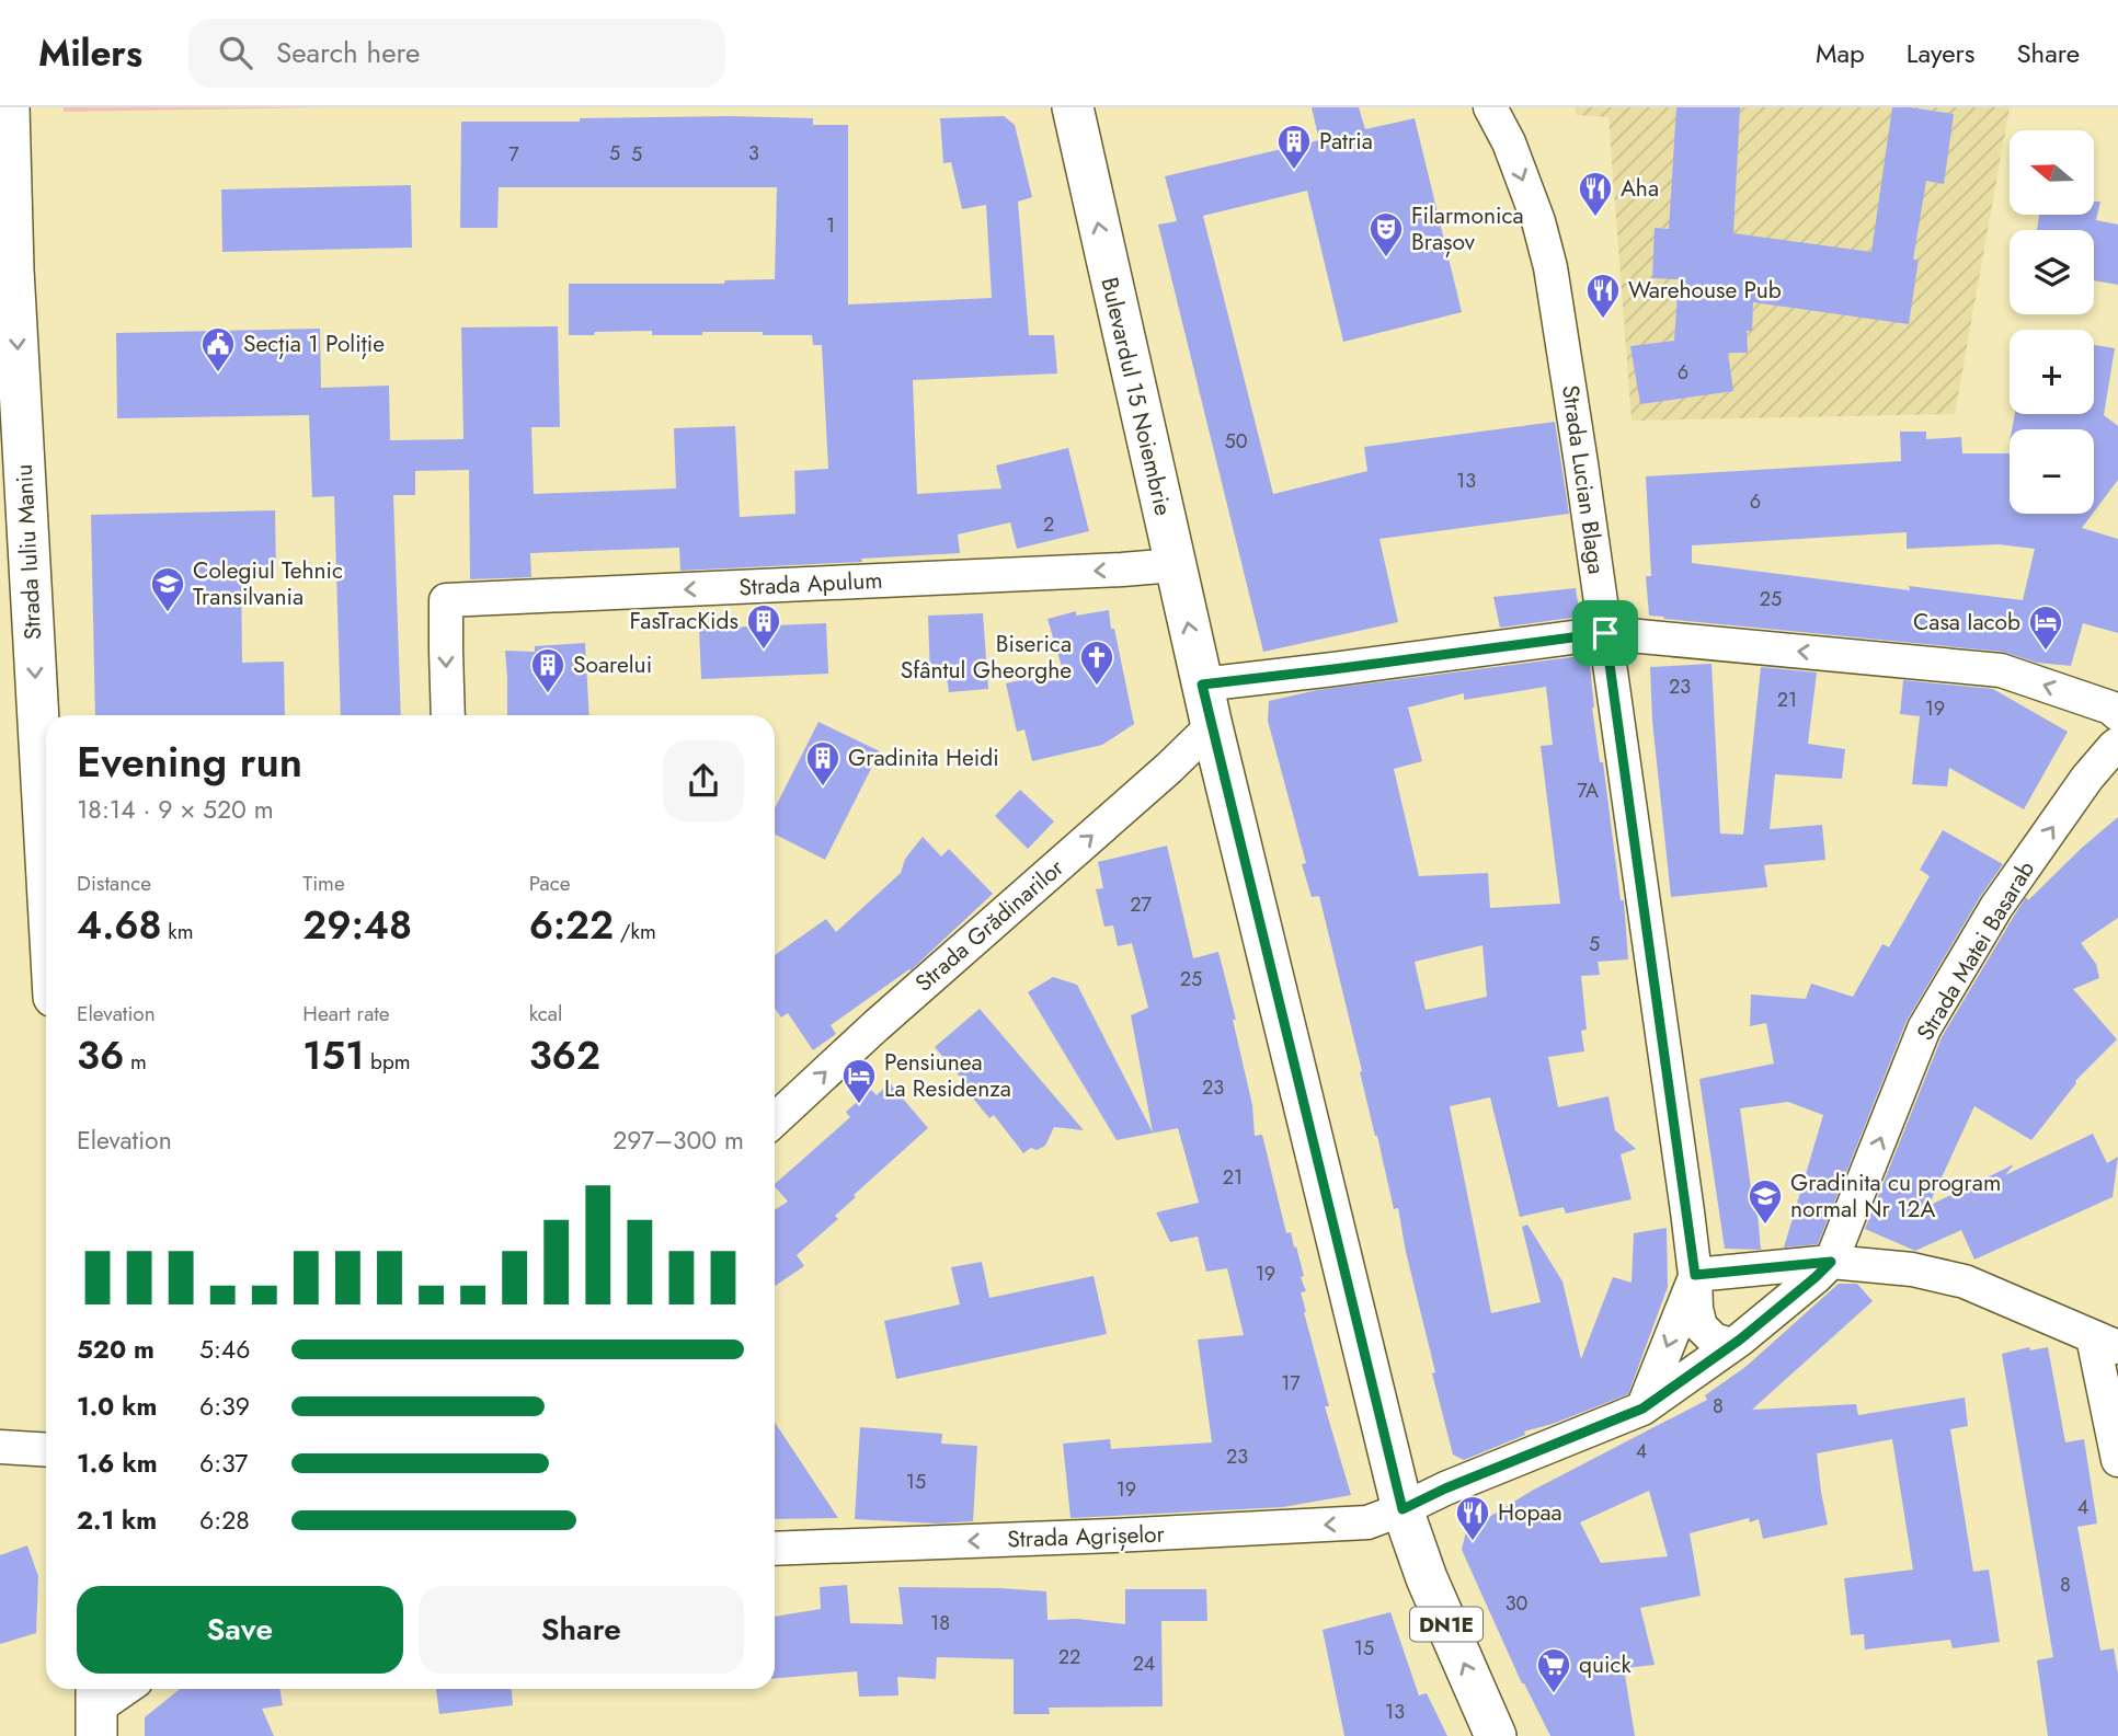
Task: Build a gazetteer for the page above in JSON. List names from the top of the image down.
{
  "streets": {
    "main road": ["Bulevardul 15 Noiembrie", "Strada Iuliu Maniu", "DN1E"],
    "street": [
      "Strada Lucian Blaga",
      "Strada Apulum",
      "Strada Grădinarilor",
      "Strada Matei Basarab",
      "Strada Agrișelor"
    ]
  },
  "crossings": [
    ["Bulevardul 15 Noiembrie", "Strada Apulum"],
    ["Bulevardul 15 Noiembrie", "Strada Grădinarilor"],
    ["Bulevardul 15 Noiembrie", "Strada Matei Basarab"],
    ["Bulevardul 15 Noiembrie", "Strada Agrișelor"],
    ["Strada Lucian Blaga", "Strada Matei Basarab"],
    ["Strada Matei Basarab", "Strada Agrișelor"]
  ],
  "one_way": [
    "Bulevardul 15 Noiembrie",
    "Strada Lucian Blaga",
    "Strada Iuliu Maniu",
    "Strada Apulum",
    "Strada Grădinarilor",
    "Strada Matei Basarab",
    "Strada Agrișelor"
  ],
  "places": {
    "building": [
      "Patria",
      "FasTracKids",
      "Soarelui",
      "Gradinita Heidi"
    ],
    "restaurant": ["Aha", "Warehouse Pub", "Hopaa"],
    "theatre": ["Filarmonica Brașov"],
    "public building": ["Secția 1 Poliție"],
    "school or university": ["Colegiul Tehnic Transilvania", "Gradinita cu program normal Nr 12A"],
    "hotel": ["Casa Iacob", "Pensiunea La Residenza"],
    "church": ["Biserica Sfântul Gheorghe"],
    "supermarket": ["quick"]
  },
  "house_numbers": [
    "5",
    "3",
    "7",
    "5",
    "1",
    "6",
    "50",
    "13",
    "6",
    "2",
    "25",
    "23",
    "21",
    "19",
    "7A",
    "27",
    "5",
    "25",
    "23",
    "21",
    "19",
    "17",
    "8",
    "4",
    "23",
    "15",
    "19",
    "4",
    "8",
    "30",
    "18",
    "15",
    "22",
    "24",
    "13"
  ],
  "north": "left",
  "page": {
    "header": "Milers",
    "search": "Search here",
    "nav": ["Map", "Layers", "Share"],
    "map_buttons": ["+", "−"],
    "heading": ["Evening run", "18:14 · 9 × 520 m"],
    "stats": [
      ["Distance", "4.68 km"],
      ["Time", "29:48"],
      ["Pace", "6:22 /km"],
      ["Elevation", "36 m"],
      ["Heart rate", "151 bpm"],
      ["kcal", "362"]
    ],
    "chart": ["Elevation", "297–300 m"],
    "list": [
      {
        "name": "520 m",
        "note": "5:46"
      },
      {
        "name": "1.0 km",
        "note": "6:39"
      },
      {
        "name": "1.6 km",
        "note": "6:37"
      },
      {
        "name": "2.1 km",
        "note": "6:28"
      }
    ],
    "buttons": ["Save", "Share"]
  }
}
